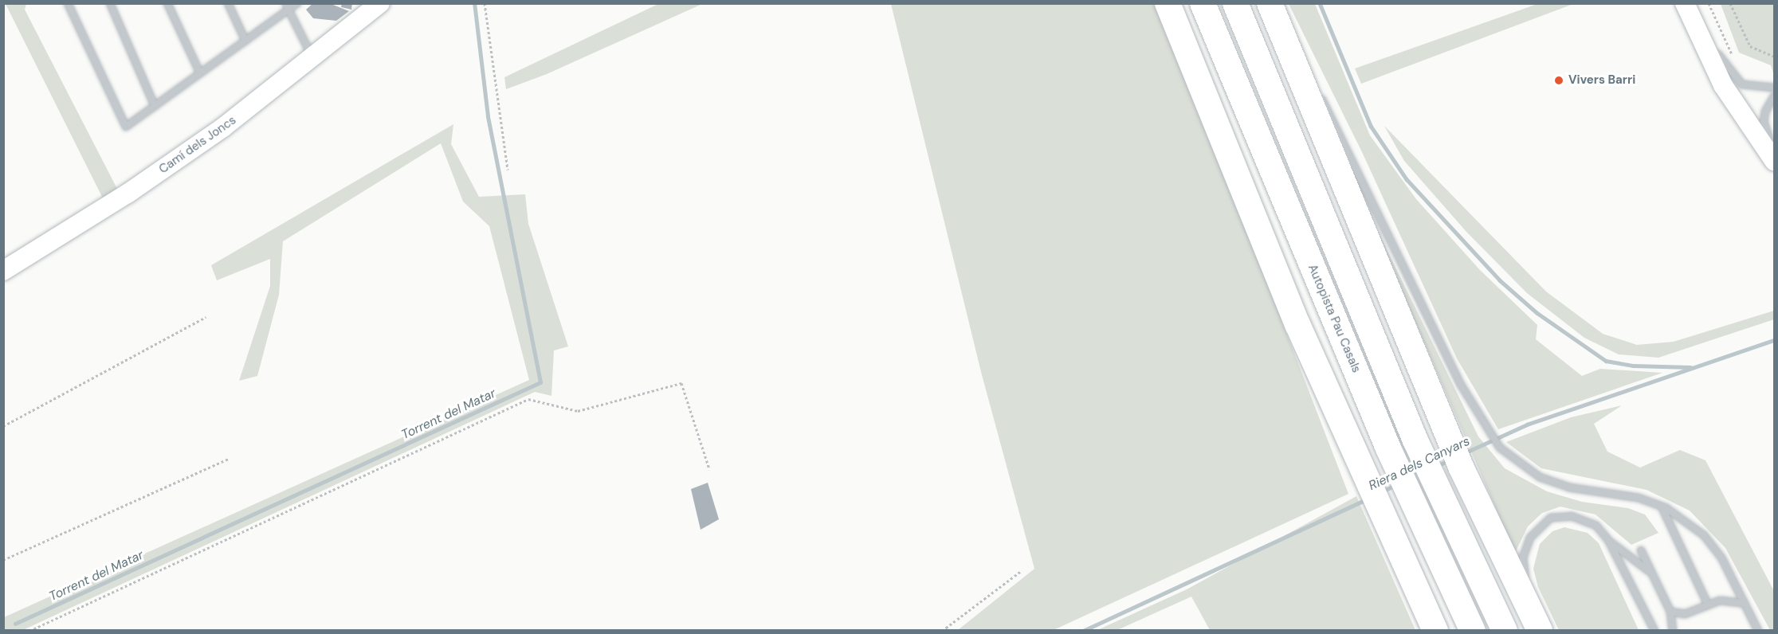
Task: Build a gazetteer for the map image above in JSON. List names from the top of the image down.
{
  "streets": {
    "highway": ["Autopista Pau Casals"],
    "street": ["Camí dels Joncs"]
  },
  "water": ["Torrent del Matar", "Riera dels Canyars"],
  "places": ["Vivers Barri"]
}
